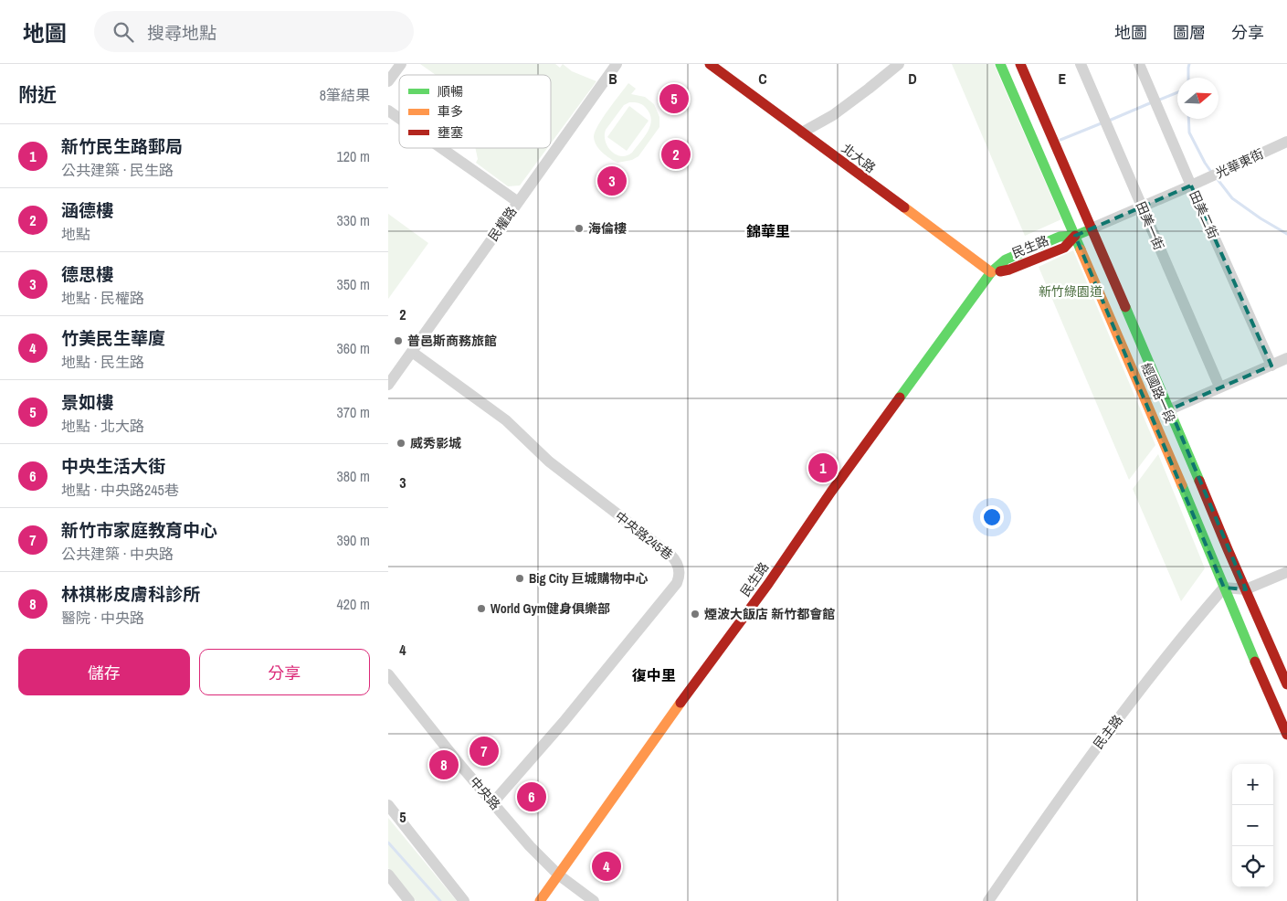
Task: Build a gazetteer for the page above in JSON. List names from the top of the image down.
{
  "streets": {
    "main road": ["北大路", "民生路", "經國路一段"],
    "street": [
      "光華東街",
      "田美二街",
      "民權路",
      "田美一街",
      "中央路245巷",
      "民主路",
      "中央路"
    ]
  },
  "crossings": [
    ["北大路", "民生路"],
    ["光華東街", "田美二街"],
    ["光華東街", "田美一街"],
    ["光華東街", "民生路"],
    ["光華東街", "經國路一段"],
    ["民權路", "中央路245巷"],
    ["民生路", "經國路一段"],
    ["民生路", "中央路"],
    ["經國路一段", "民主路"],
    ["中央路245巷", "中央路"]
  ],
  "districts": ["錦華里", "復中里"],
  "parks": ["新竹綠園道"],
  "places": [
    "海倫樓",
    "普邑斯商務旅館",
    "威秀影城",
    "Big City 巨城購物中心",
    "World Gym健身俱樂部",
    "煙波大飯店 新竹都會館"
  ],
  "legend": ["順暢", "車多", "壅塞"],
  "north": "right",
  "page": {
    "header": "地圖",
    "search": "搜尋地點",
    "nav": ["地圖", "圖層", "分享"],
    "heading": ["附近", "8筆結果"],
    "pins": [
      "5",
      "2",
      "3",
      "1",
      "7",
      "8",
      "6",
      "4"
    ],
    "list": [
      {
        "mark": "1",
        "name": "新竹民生路郵局",
        "note": "公共建築 · 民生路",
        "value": "120 m"
      },
      {
        "mark": "2",
        "name": "涵德樓",
        "note": "地點",
        "value": "330 m"
      },
      {
        "mark": "3",
        "name": "德思樓",
        "note": "地點 · 民權路",
        "value": "350 m"
      },
      {
        "mark": "4",
        "name": "竹美民生華廈",
        "note": "地點 · 民生路",
        "value": "360 m"
      },
      {
        "mark": "5",
        "name": "景如樓",
        "note": "地點 · 北大路",
        "value": "370 m"
      },
      {
        "mark": "6",
        "name": "中央生活大街",
        "note": "地點 · 中央路245巷",
        "value": "380 m"
      },
      {
        "mark": "7",
        "name": "新竹市家庭教育中心",
        "note": "公共建築 · 中央路",
        "value": "390 m"
      },
      {
        "mark": "8",
        "name": "林祺彬皮膚科診所",
        "note": "醫院 · 中央路",
        "value": "420 m"
      }
    ],
    "buttons": ["儲存", "分享"],
    "map_buttons": ["+", "−"]
  },
  "grid": {
    "columns": [
      "B",
      "C",
      "D",
      "E"
    ],
    "rows": [
      "2",
      "3",
      "4",
      "5"
    ]
  }
}
